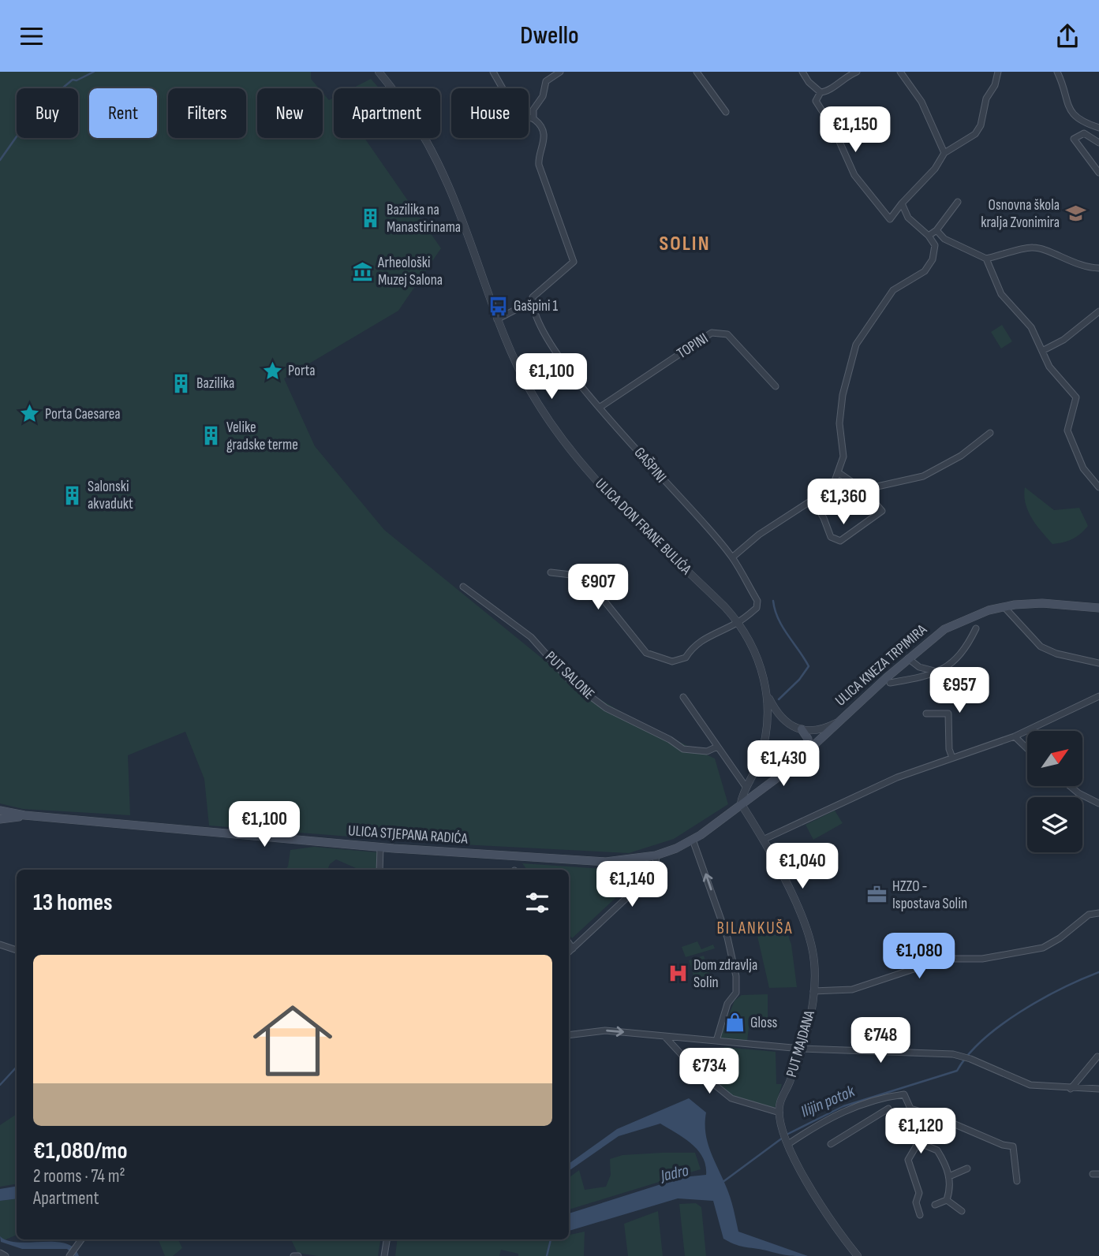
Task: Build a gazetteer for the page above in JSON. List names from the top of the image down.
{
  "streets": {
    "main road": ["ULICA KNEZA TRPIMIRA", "ULICA STJEPANA RADIĆA"],
    "street": [
      "TOPINI",
      "GAŠPINI",
      "ULICA DON FRANE BULIĆA",
      "PUT SALONE",
      "PUT MAJDANA"
    ]
  },
  "crossings": [
    ["TOPINI", "GAŠPINI"],
    ["GAŠPINI", "ULICA DON FRANE BULIĆA"],
    ["ULICA DON FRANE BULIĆA", "ULICA KNEZA TRPIMIRA"],
    ["ULICA DON FRANE BULIĆA", "ULICA STJEPANA RADIĆA"],
    ["ULICA DON FRANE BULIĆA", "PUT MAJDANA"],
    ["ULICA KNEZA TRPIMIRA", "ULICA STJEPANA RADIĆA"],
    ["ULICA KNEZA TRPIMIRA", "PUT MAJDANA"],
    ["ULICA STJEPANA RADIĆA", "PUT MAJDANA"]
  ],
  "districts": ["SOLIN", "BILANKUŠA"],
  "water": ["Ilijin potok", "Jadro"],
  "places": {
    "school or university": ["Osnovna škola kralja Zvonimira"],
    "building": [
      "Bazilika na Manastirinama",
      "Bazilika",
      "Velike gradske terme",
      "Salonski akvadukt"
    ],
    "museum": ["Arheološki Muzej Salona"],
    "bus stop": ["Gašpini 1"],
    "place": ["Porta", "Porta Caesarea"],
    "office": ["HZZO - Ispostava Solin"],
    "hospital": ["Dom zdravlja Solin"],
    "shop": ["Gloss"]
  },
  "north": "top right",
  "page": {
    "header": "Dwello",
    "chip": [
      "Buy",
      "Rent",
      "Filters",
      "New",
      "Apartment",
      "House"
    ],
    "price": [
      "€1,150",
      "€1,100",
      "€1,360",
      "€907",
      "€957",
      "€1,430",
      "€1,100",
      "€1,040",
      "€1,140",
      "€1,080",
      "€748",
      "€734",
      "€1,120"
    ],
    "heading": "13 homes",
    "list": [
      {
        "name": "€1,080/mo",
        "note": "2 rooms · 74 m² · Apartment"
      }
    ]
  }
}
